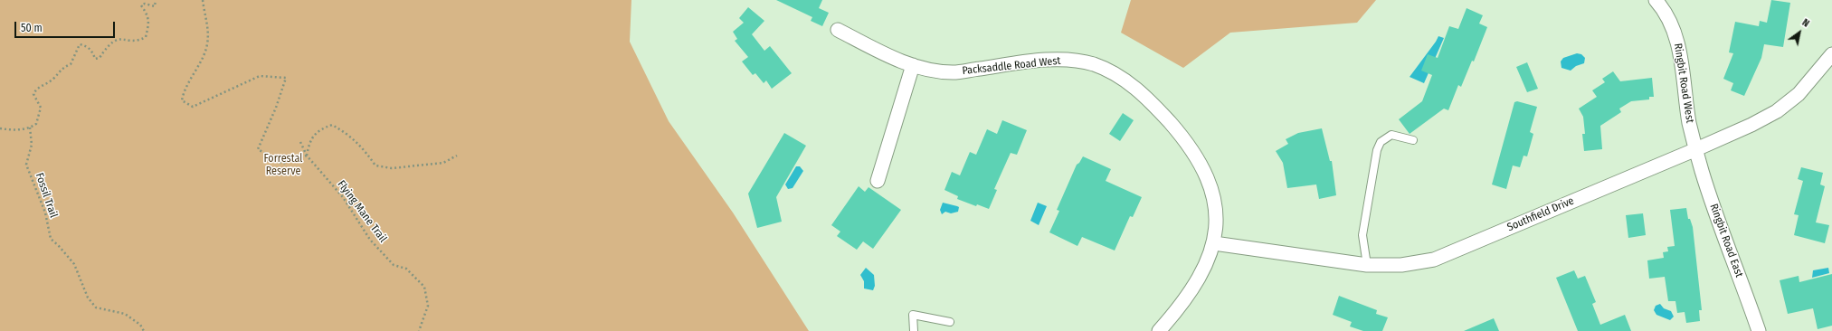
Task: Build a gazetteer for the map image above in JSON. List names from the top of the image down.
{
  "streets": {
    "street": [
      "Packsaddle Road West",
      "Ringbit Road West",
      "Southfield Drive",
      "Ringbit Road East"
    ],
    "path": ["Fossil Trail", "Flying Mane Trail"]
  },
  "crossings": [
    ["Packsaddle Road West", "Southfield Drive"],
    ["Ringbit Road West", "Southfield Drive"],
    ["Ringbit Road West", "Ringbit Road East"],
    ["Southfield Drive", "Ringbit Road East"]
  ],
  "parks": ["Forrestal Reserve"],
  "scale_bar": "50 m",
  "north": "top right"
}
